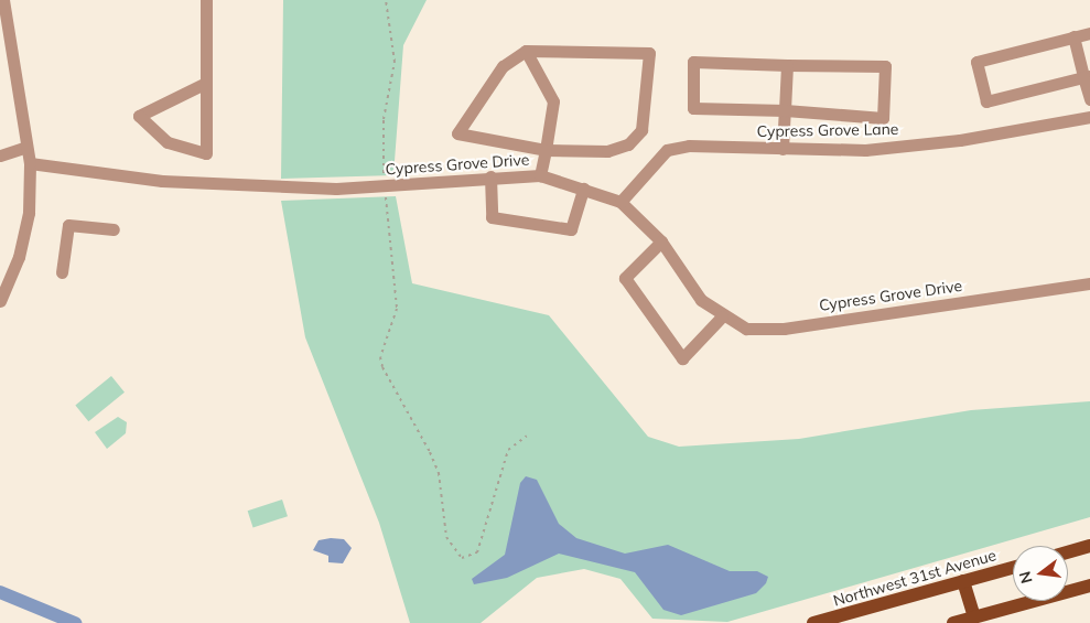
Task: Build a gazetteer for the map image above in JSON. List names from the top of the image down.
{
  "streets": {
    "main road": ["Northwest 31st Avenue"],
    "street": ["Cypress Grove Lane", "Cypress Grove Drive"]
  },
  "crossings": [
    ["Cypress Grove Lane", "Cypress Grove Drive"]
  ],
  "north": "left"
}
